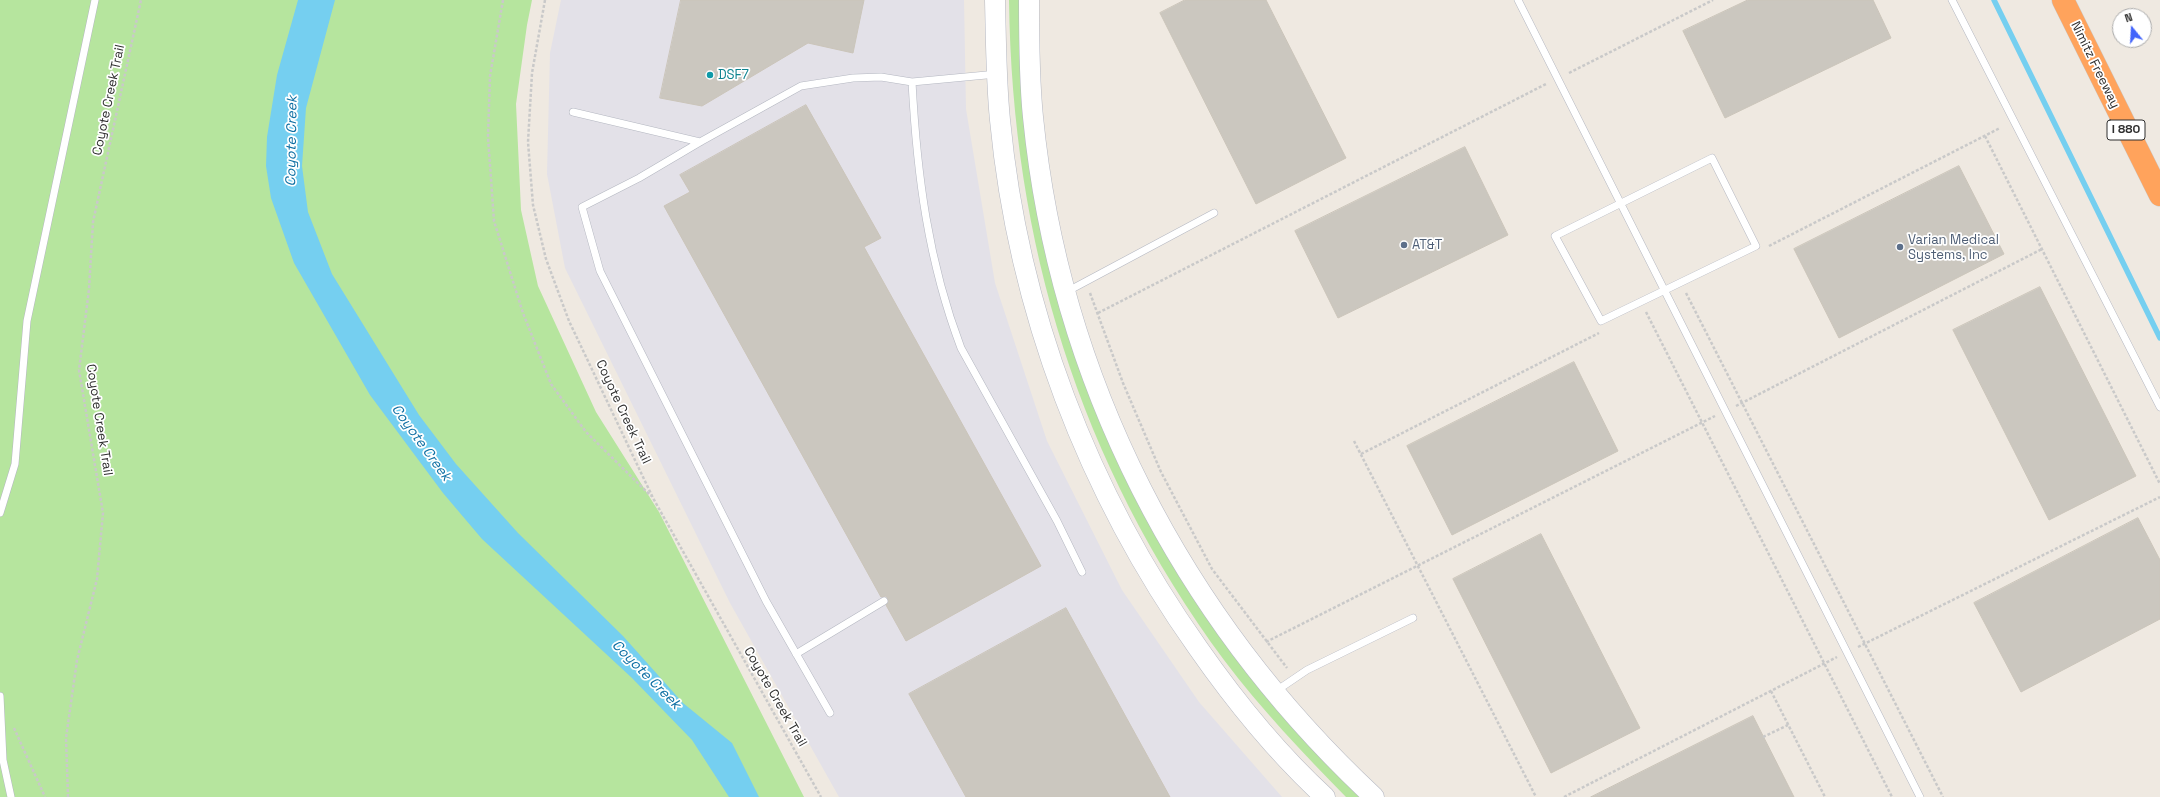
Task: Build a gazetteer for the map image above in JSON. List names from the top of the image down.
{
  "streets": {
    "highway": ["Nimitz Freeway", "I 880"],
    "path": ["Coyote Creek Trail"]
  },
  "water": ["Coyote Creek"],
  "places": ["DSF7", "AT&T", "Varian Medical Systems, Inc"],
  "north": "top"
}
